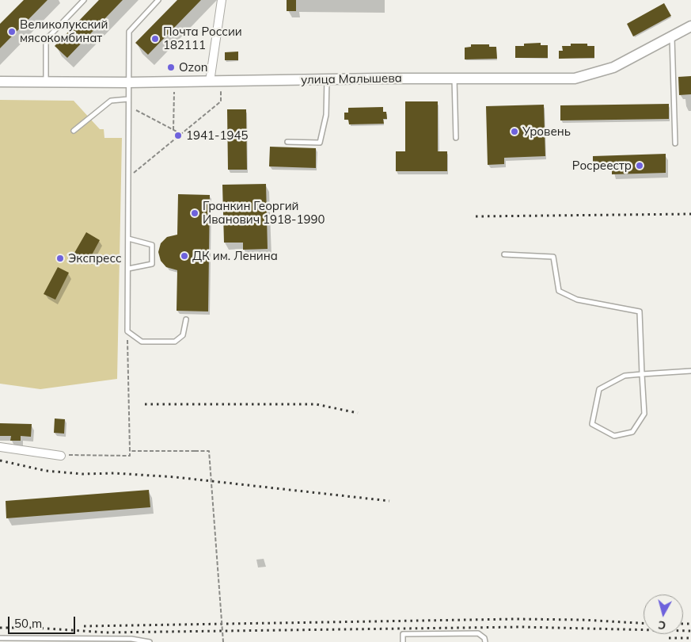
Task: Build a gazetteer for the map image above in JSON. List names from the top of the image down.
{
  "streets": {
    "street": ["улица Малышева"]
  },
  "places": [
    "Великолукский мясокомбинат",
    "Почта России 182111",
    "Ozon",
    "Уровень",
    "1941-1945",
    "Росреестр",
    "Гранкин Георгий Иванович 1918-1990",
    "ДК им. Ленина",
    "Экспресс"
  ],
  "scale_bar": "50 m",
  "north": "bottom"
}
